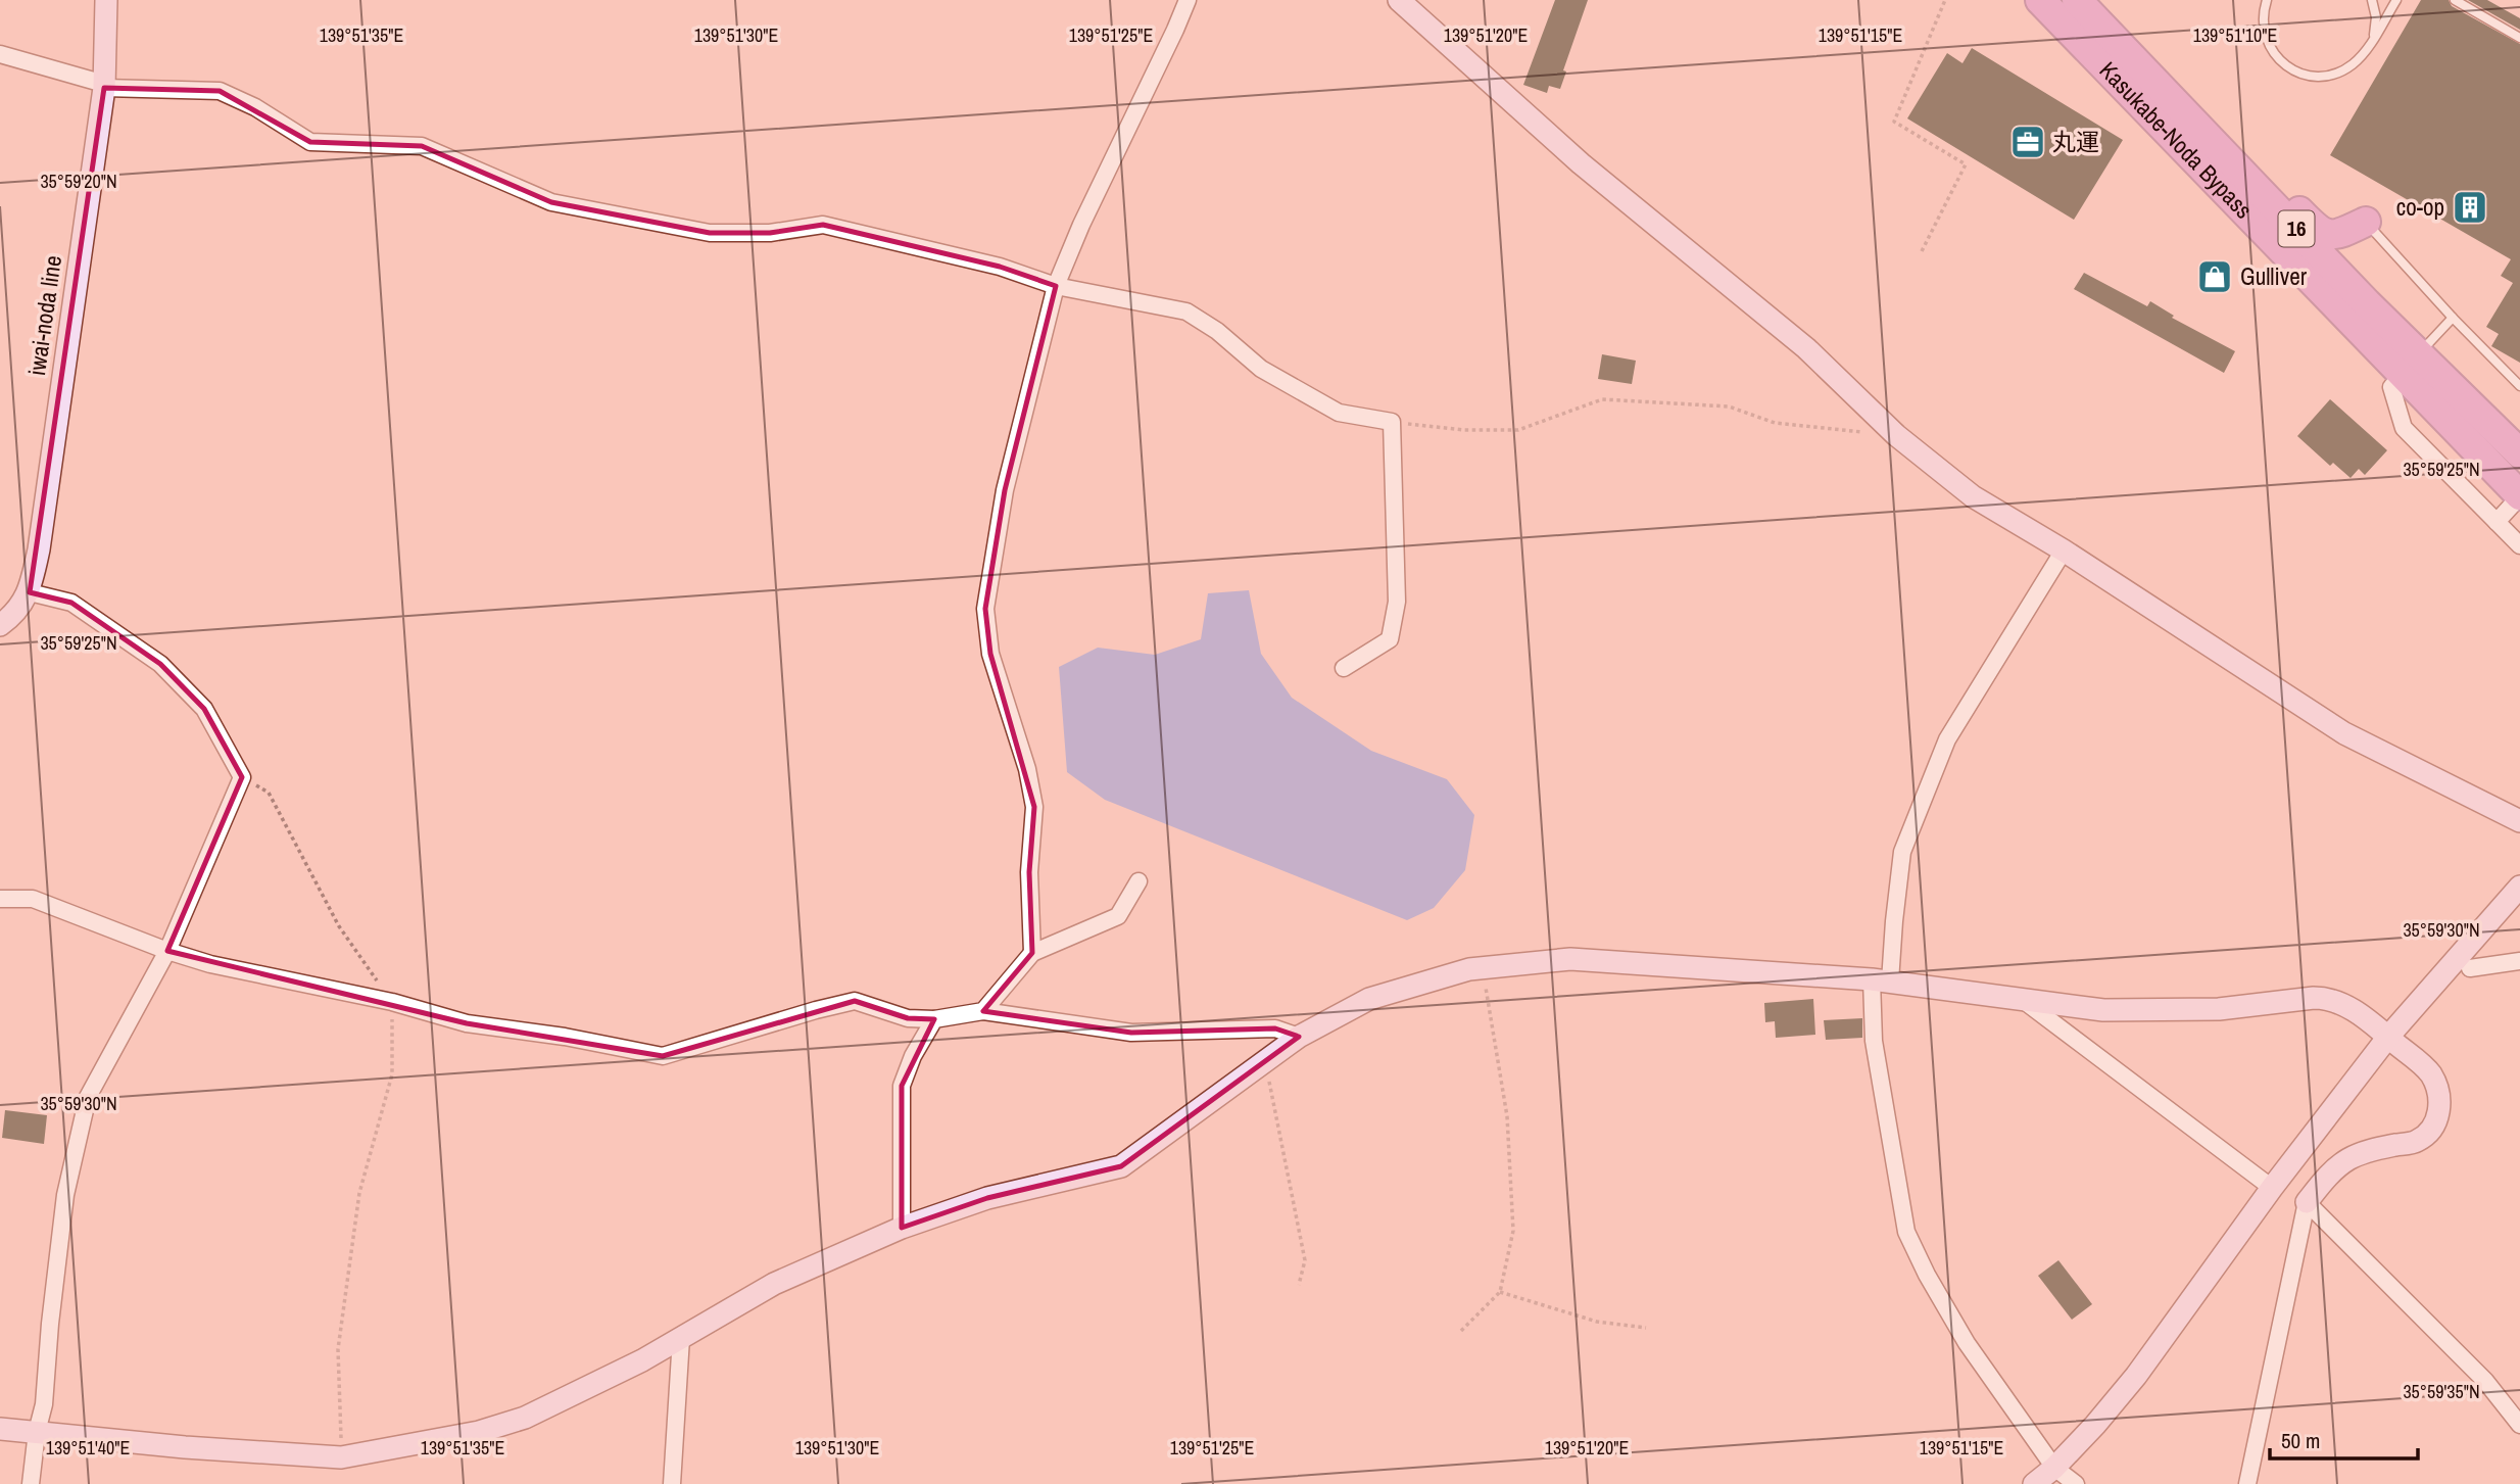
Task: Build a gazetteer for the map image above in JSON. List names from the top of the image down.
{
  "streets": {
    "highway": ["Kasukabe-Noda Bypass", "16"],
    "street": ["iwai-noda line"]
  },
  "places": {
    "office": ["丸運"],
    "building": ["co-op"],
    "shop": ["Gulliver"]
  },
  "scale_bar": "50 m",
  "coordinates": [
    "139°51'35\"E",
    "139°51'30\"E",
    "139°51'25\"E",
    "139°51'20\"E",
    "139°51'15\"E",
    "139°51'10\"E",
    "35°59'20\"N",
    "35°59'25\"N",
    "35°59'30\"N",
    "35°59'35\"N",
    "139°51'40\"E"
  ]
}
